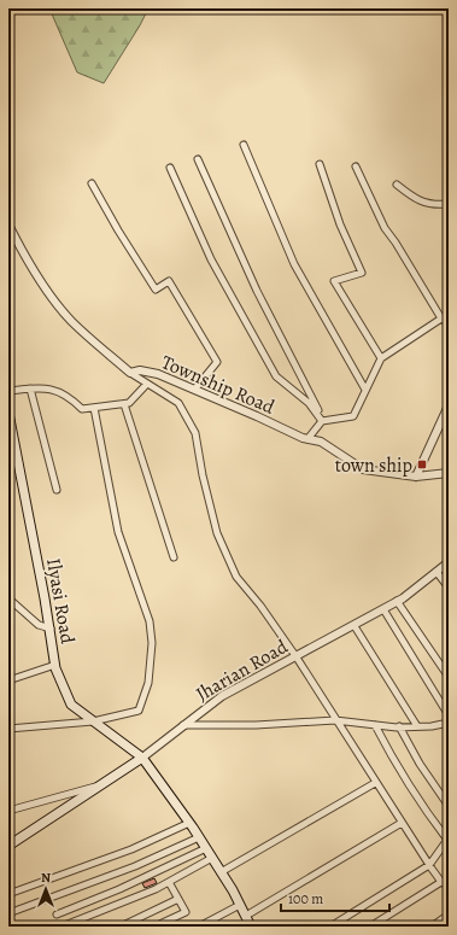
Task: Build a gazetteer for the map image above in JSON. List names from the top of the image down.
{
  "streets": {
    "main road": ["Ilyasi Road", "Jharian Road"],
    "street": ["Township Road"]
  },
  "crossings": [
    ["Ilyasi Road", "Jharian Road"]
  ],
  "places": {
    "transit": ["town ship"]
  },
  "scale_bar": "100 m",
  "north": "top"
}
